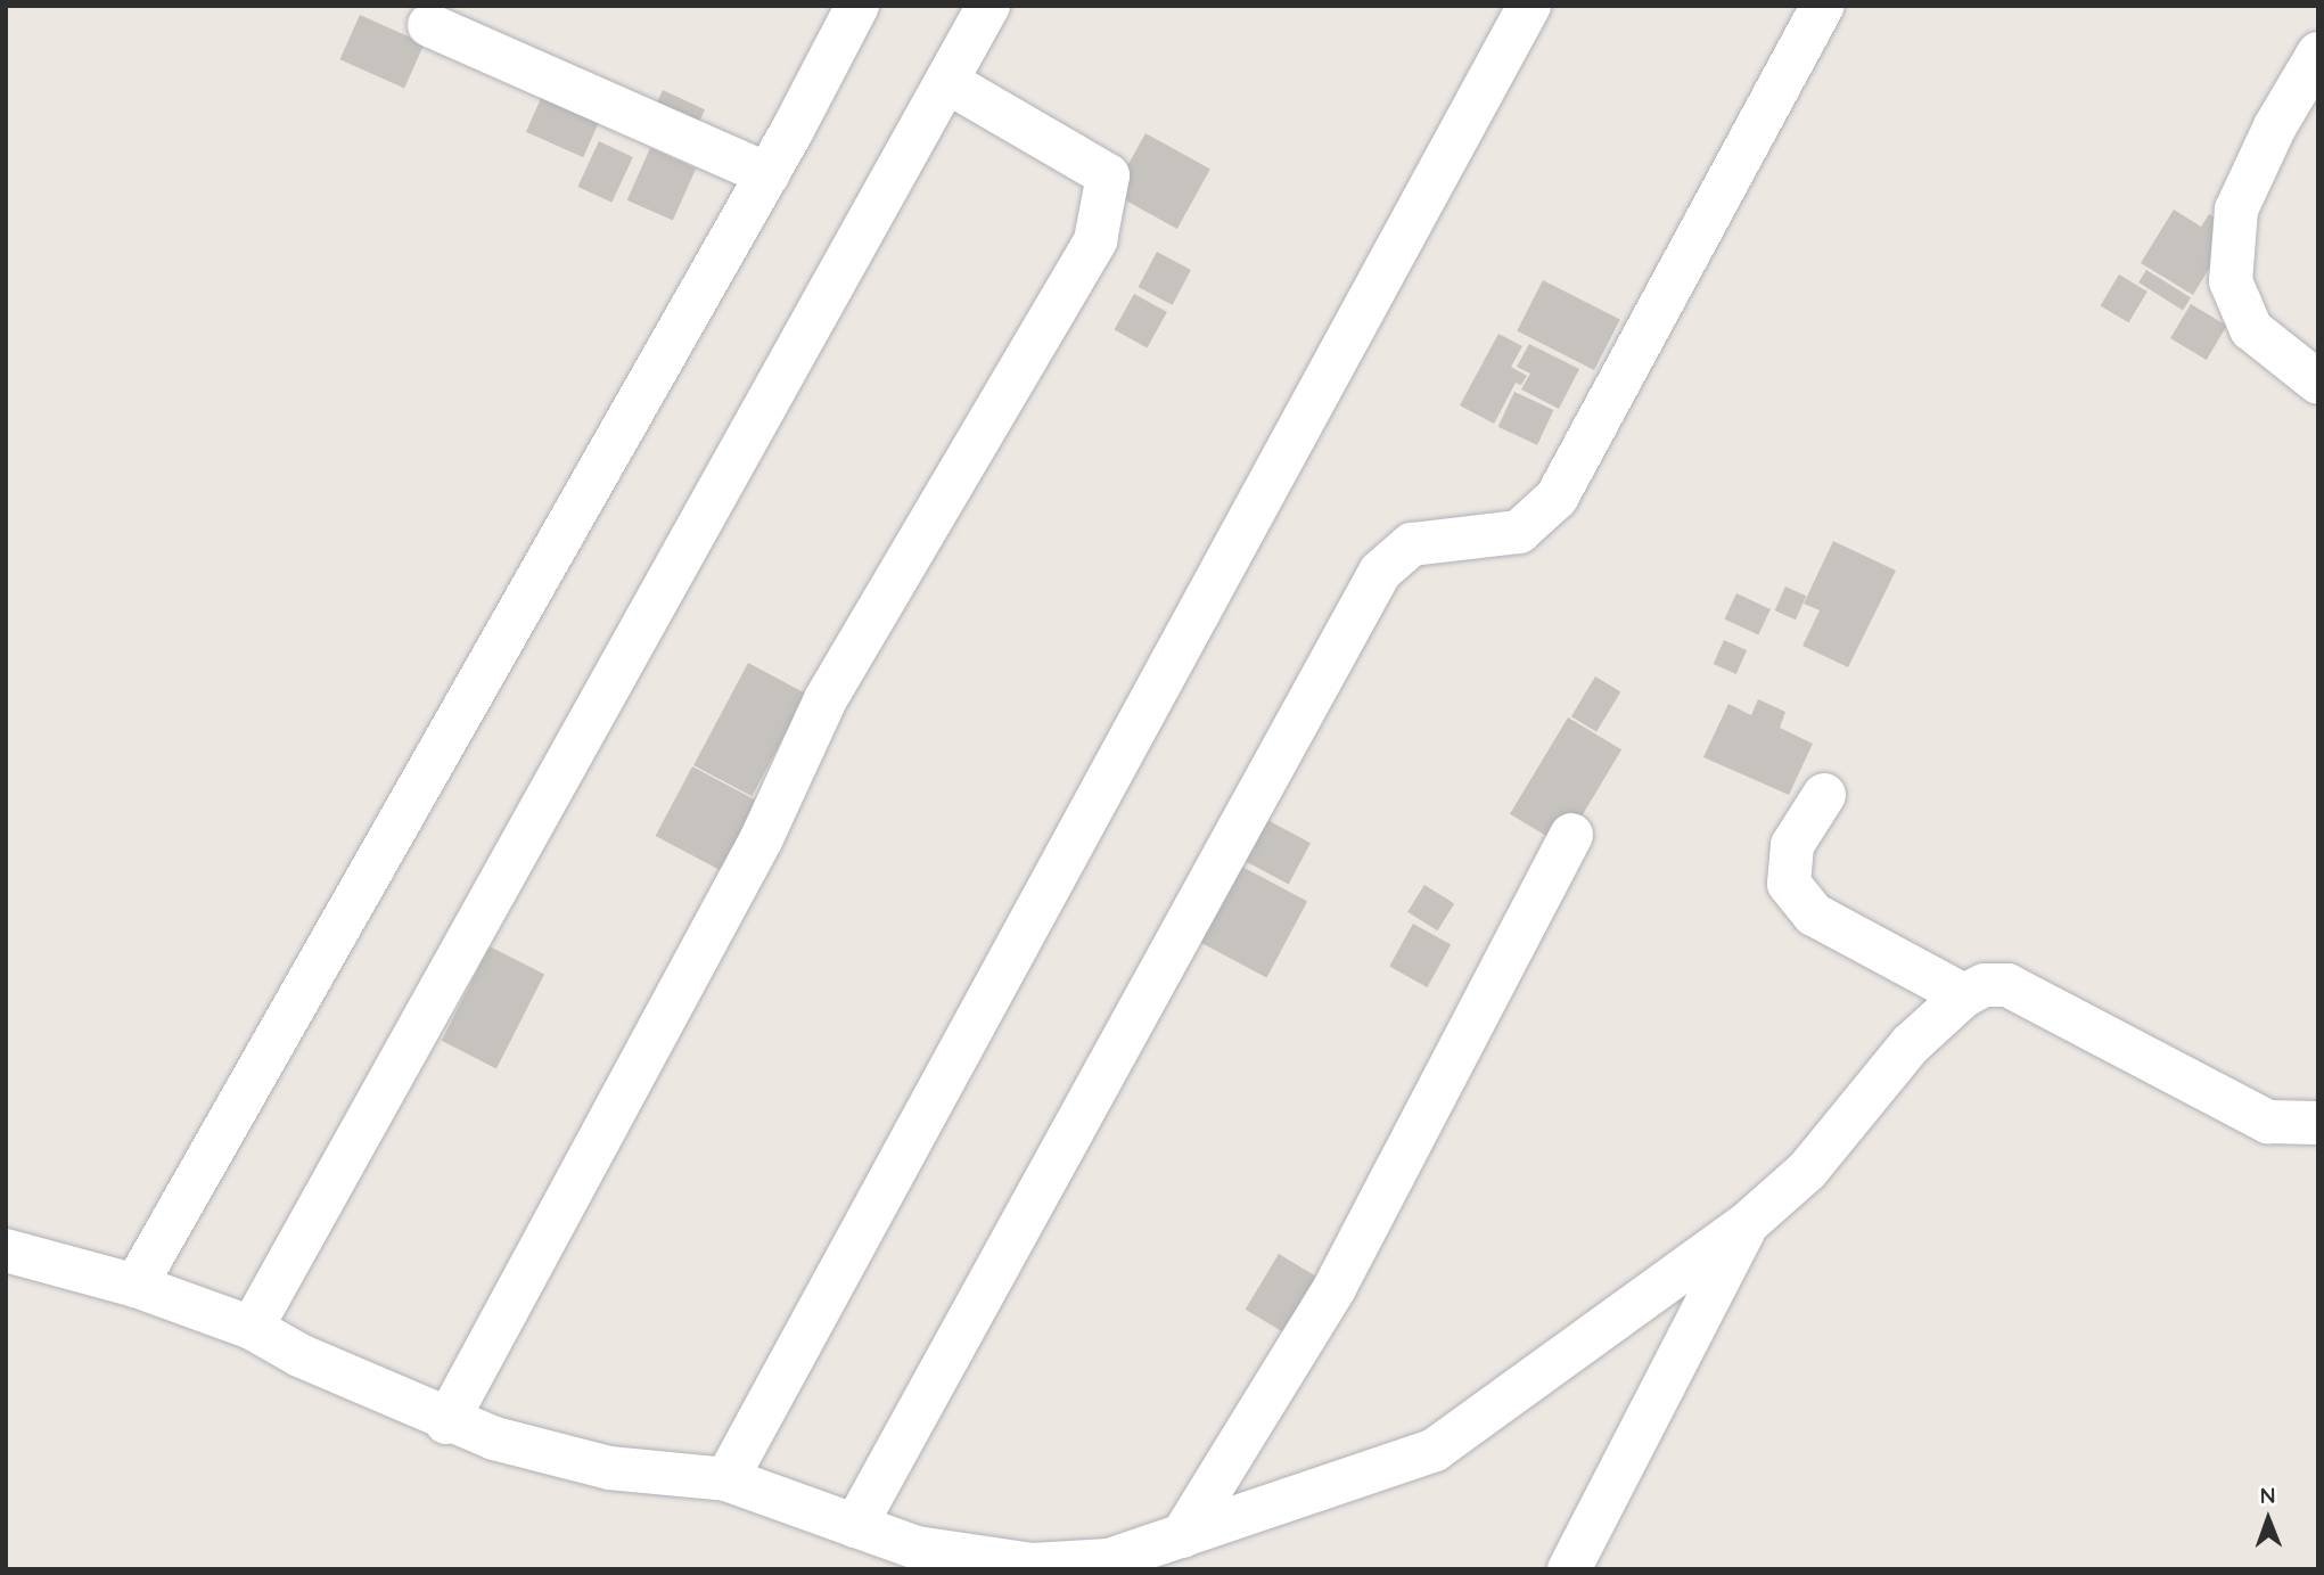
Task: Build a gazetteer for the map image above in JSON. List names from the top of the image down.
{
  "north": "top"
}
